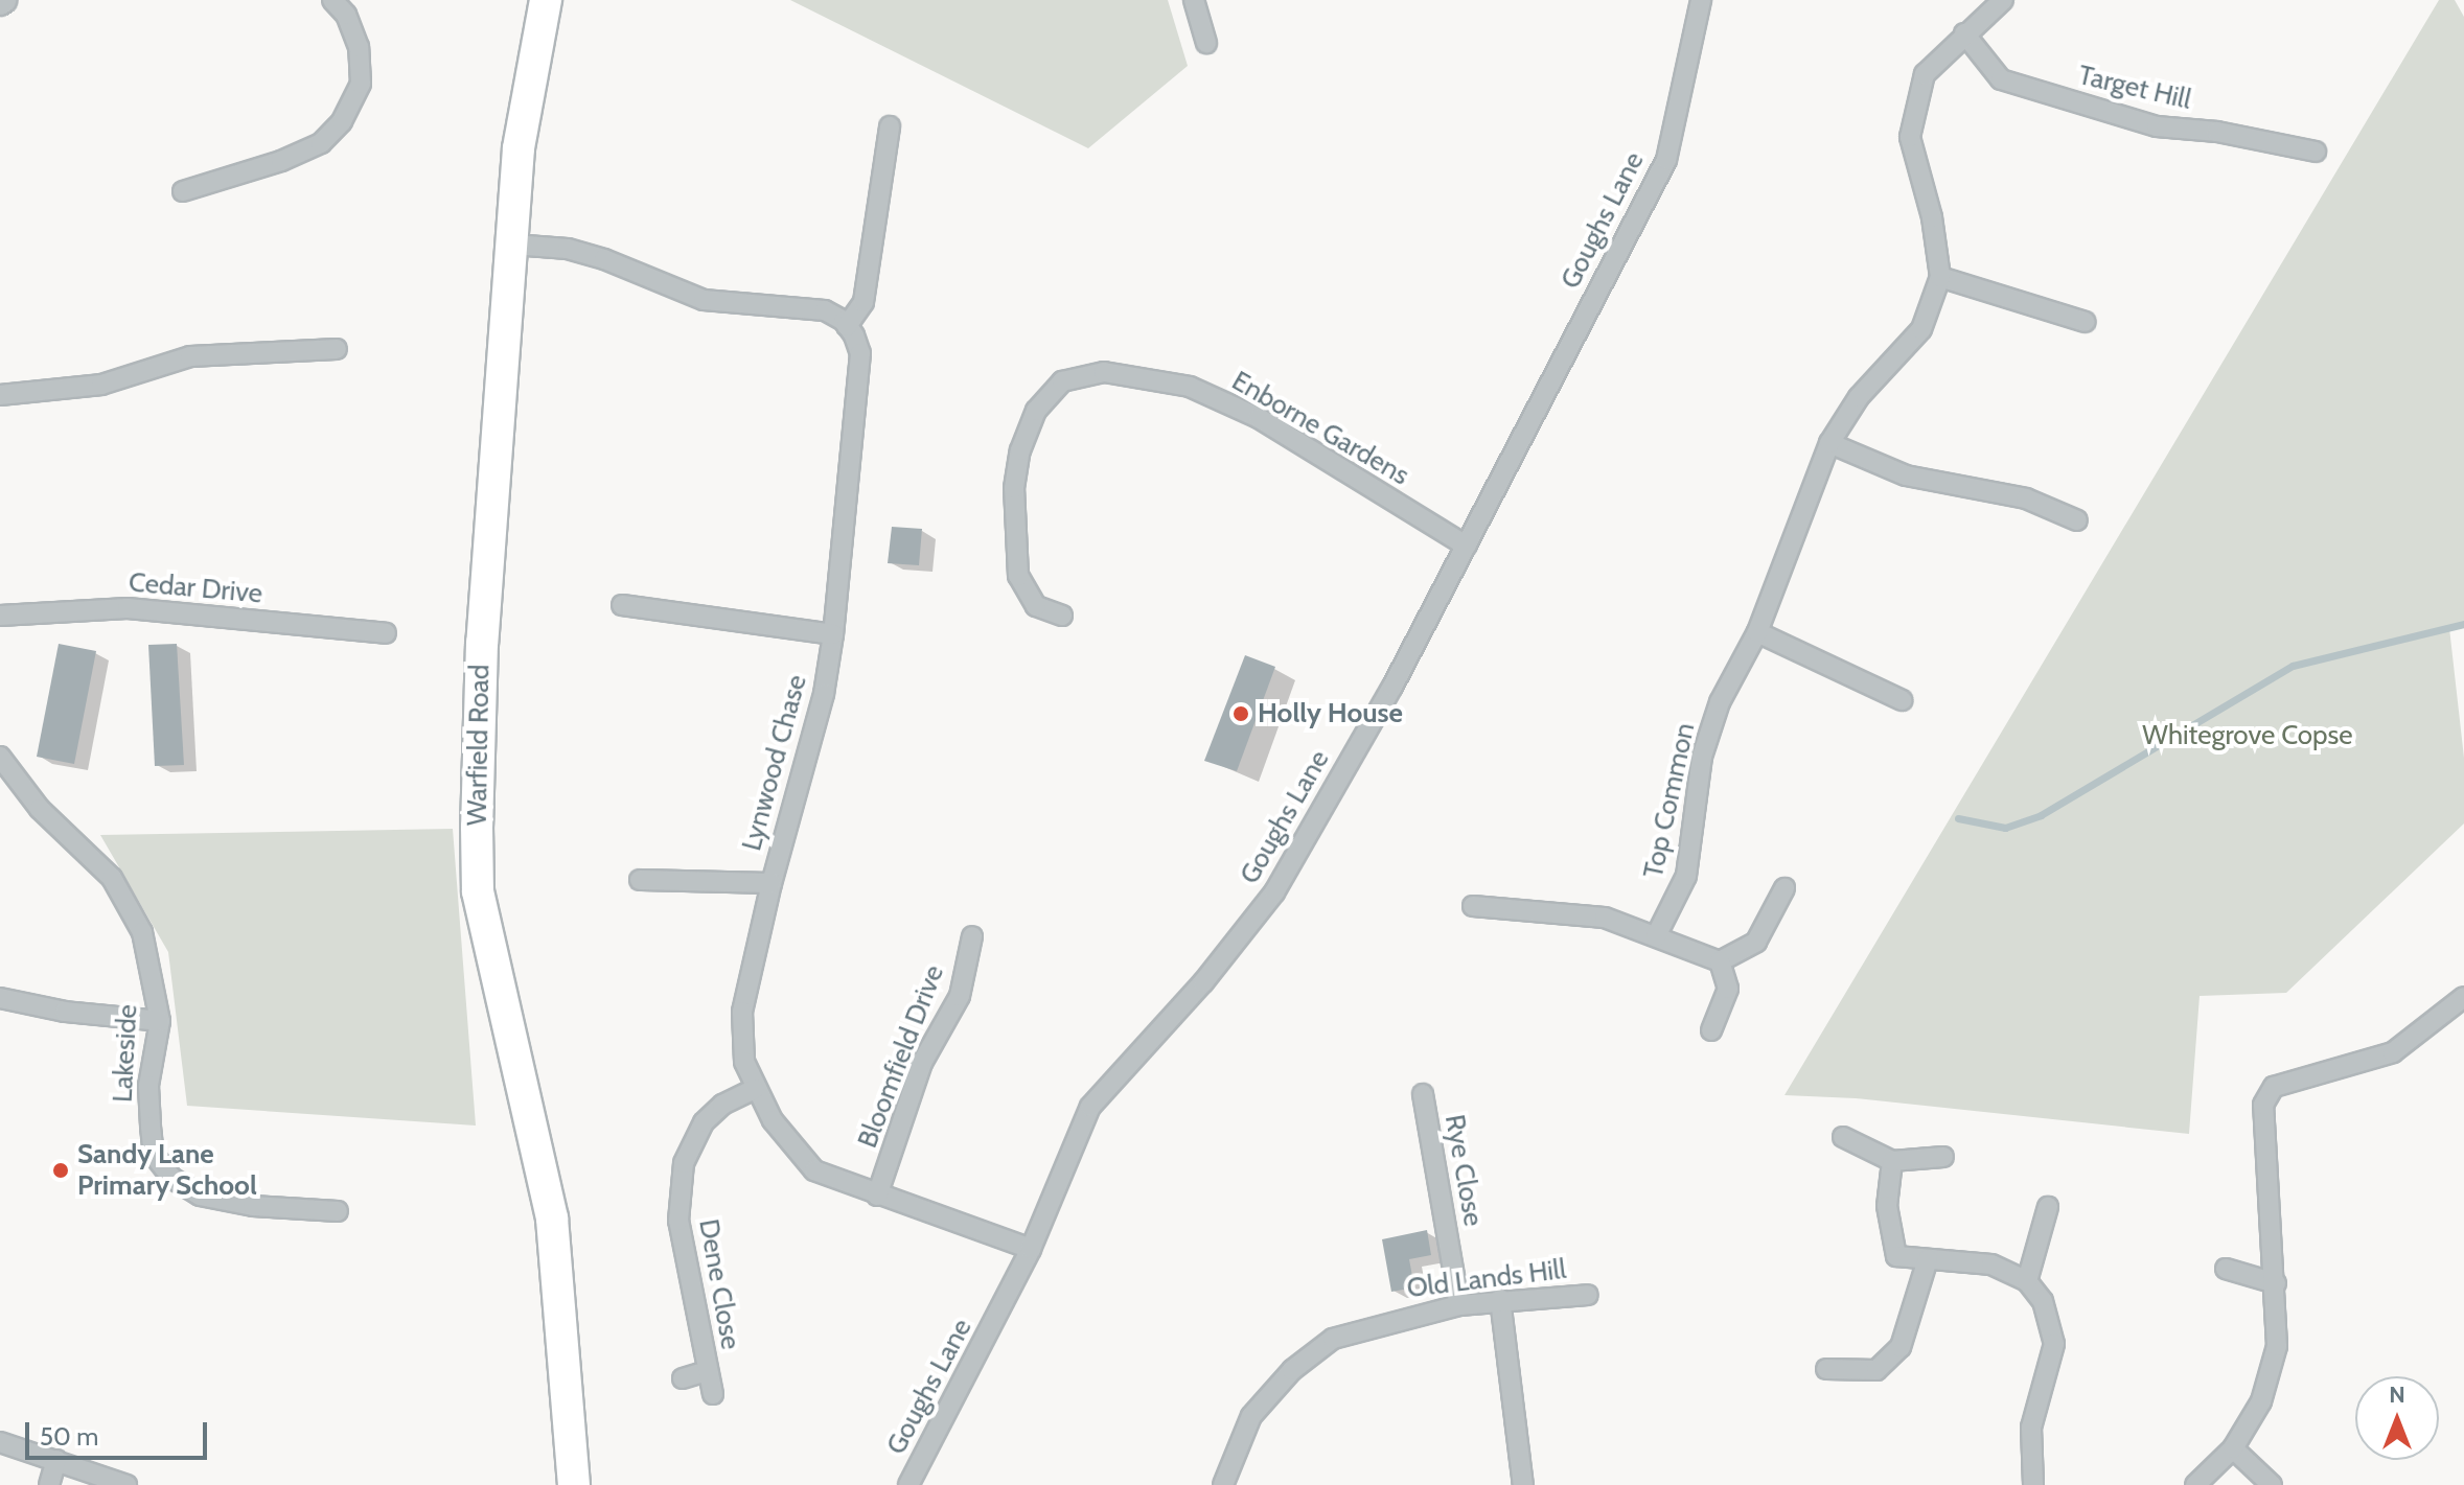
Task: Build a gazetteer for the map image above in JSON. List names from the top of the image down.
{
  "streets": {
    "main road": ["Warfield Road"],
    "street": [
      "Target Hill",
      "Goughs Lane",
      "Enborne Gardens",
      "Cedar Drive",
      "Lynwood Chase",
      "Top Common",
      "Lakeside",
      "Bloomfield Drive",
      "Rye Close",
      "Old Lands Hill",
      "Dene Close"
    ]
  },
  "crossings": [
    ["Target Hill", "Top Common"],
    ["Goughs Lane", "Enborne Gardens"],
    ["Goughs Lane", "Lynwood Chase"],
    ["Lynwood Chase", "Bloomfield Drive"],
    ["Lynwood Chase", "Dene Close"],
    ["Rye Close", "Old Lands Hill"]
  ],
  "parks": ["Whitegrove Copse"],
  "places": ["Holly House", "Sandy Lane Primary School"],
  "scale_bar": "50 m",
  "north": "top"
}
